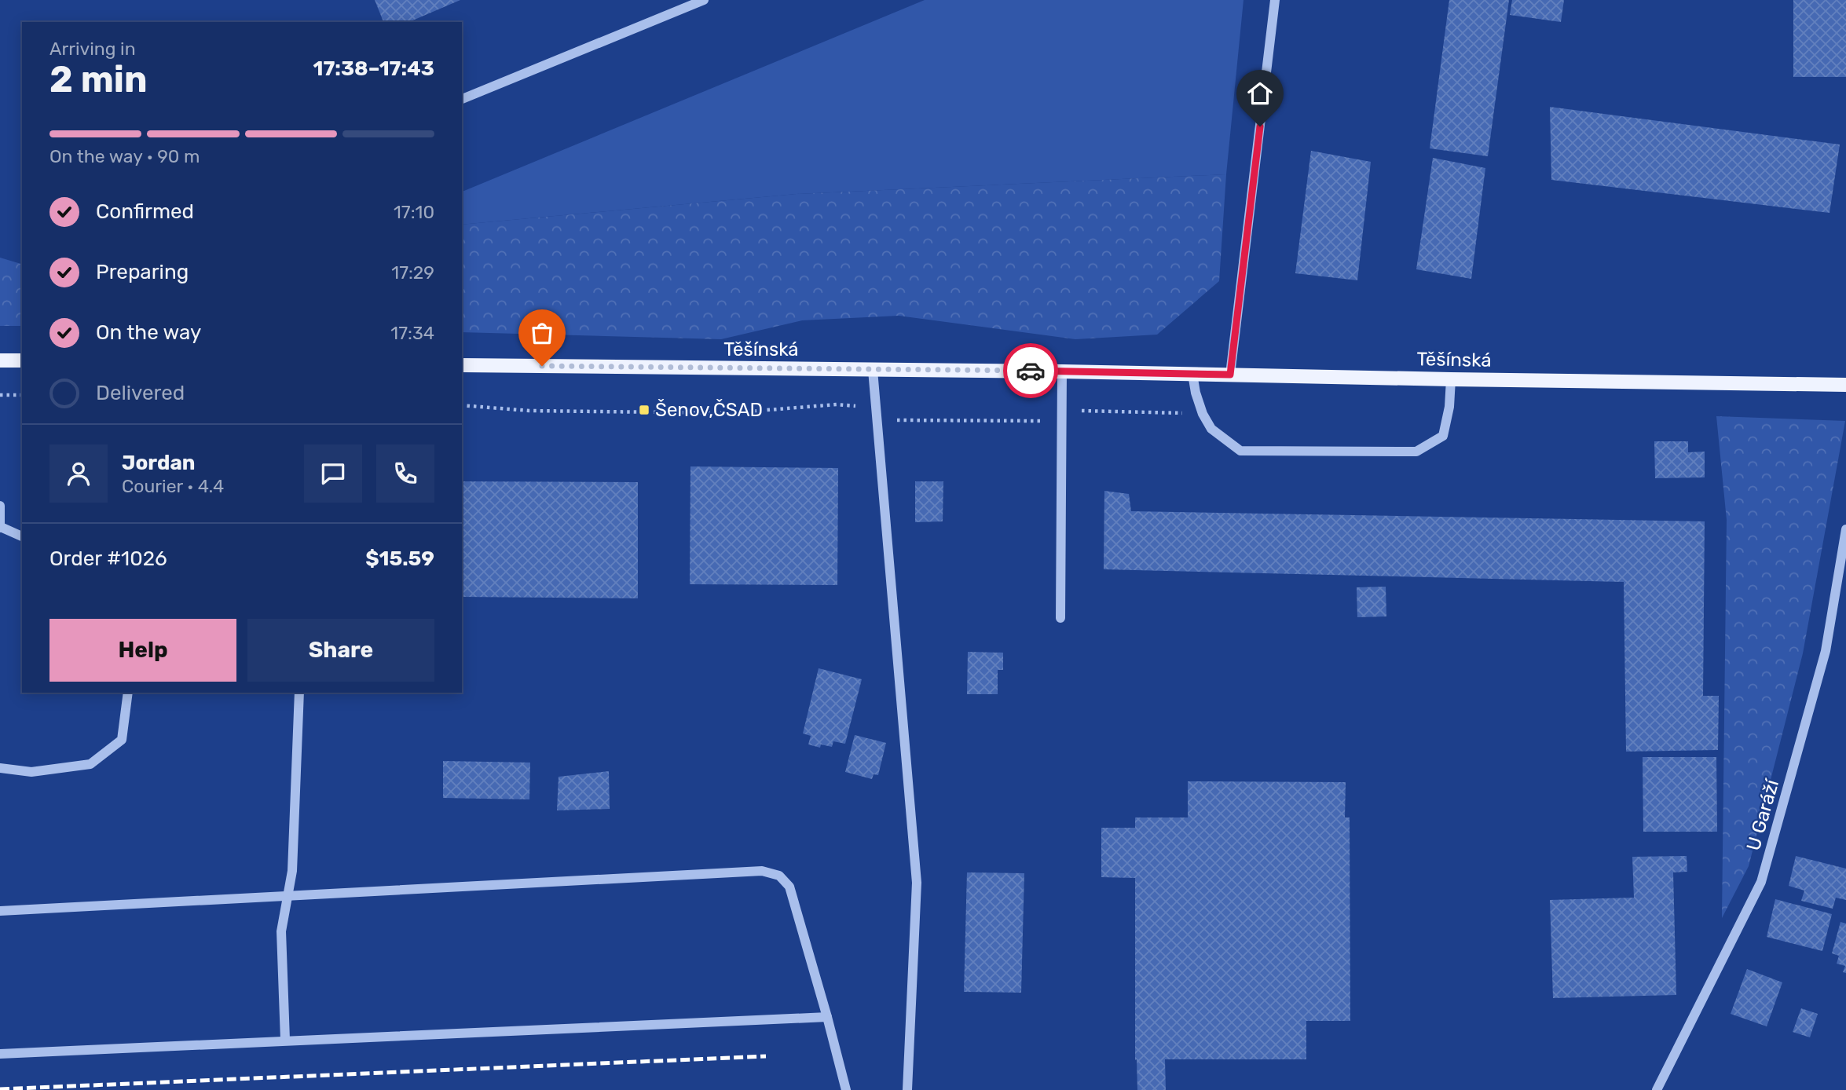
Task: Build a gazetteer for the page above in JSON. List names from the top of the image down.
{
  "streets": {
    "main road": ["Těšínská"],
    "street": ["U Garáží"]
  },
  "places": {
    "transit": ["Šenov,ČSAD"]
  },
  "page": {
    "heading": ["2 min", "Arriving in", "17:38–17:43"],
    "panel": [
      "Jordan",
      "Courier · 4.4",
      "Order #1026",
      "$15.59"
    ],
    "bar": "On the way · 90 m",
    "list": [
      ["Confirmed", "17:10"],
      ["Preparing", "17:29"],
      ["On the way", "17:34"],
      "Delivered"
    ],
    "buttons": ["Help", "Share"]
  }
}
